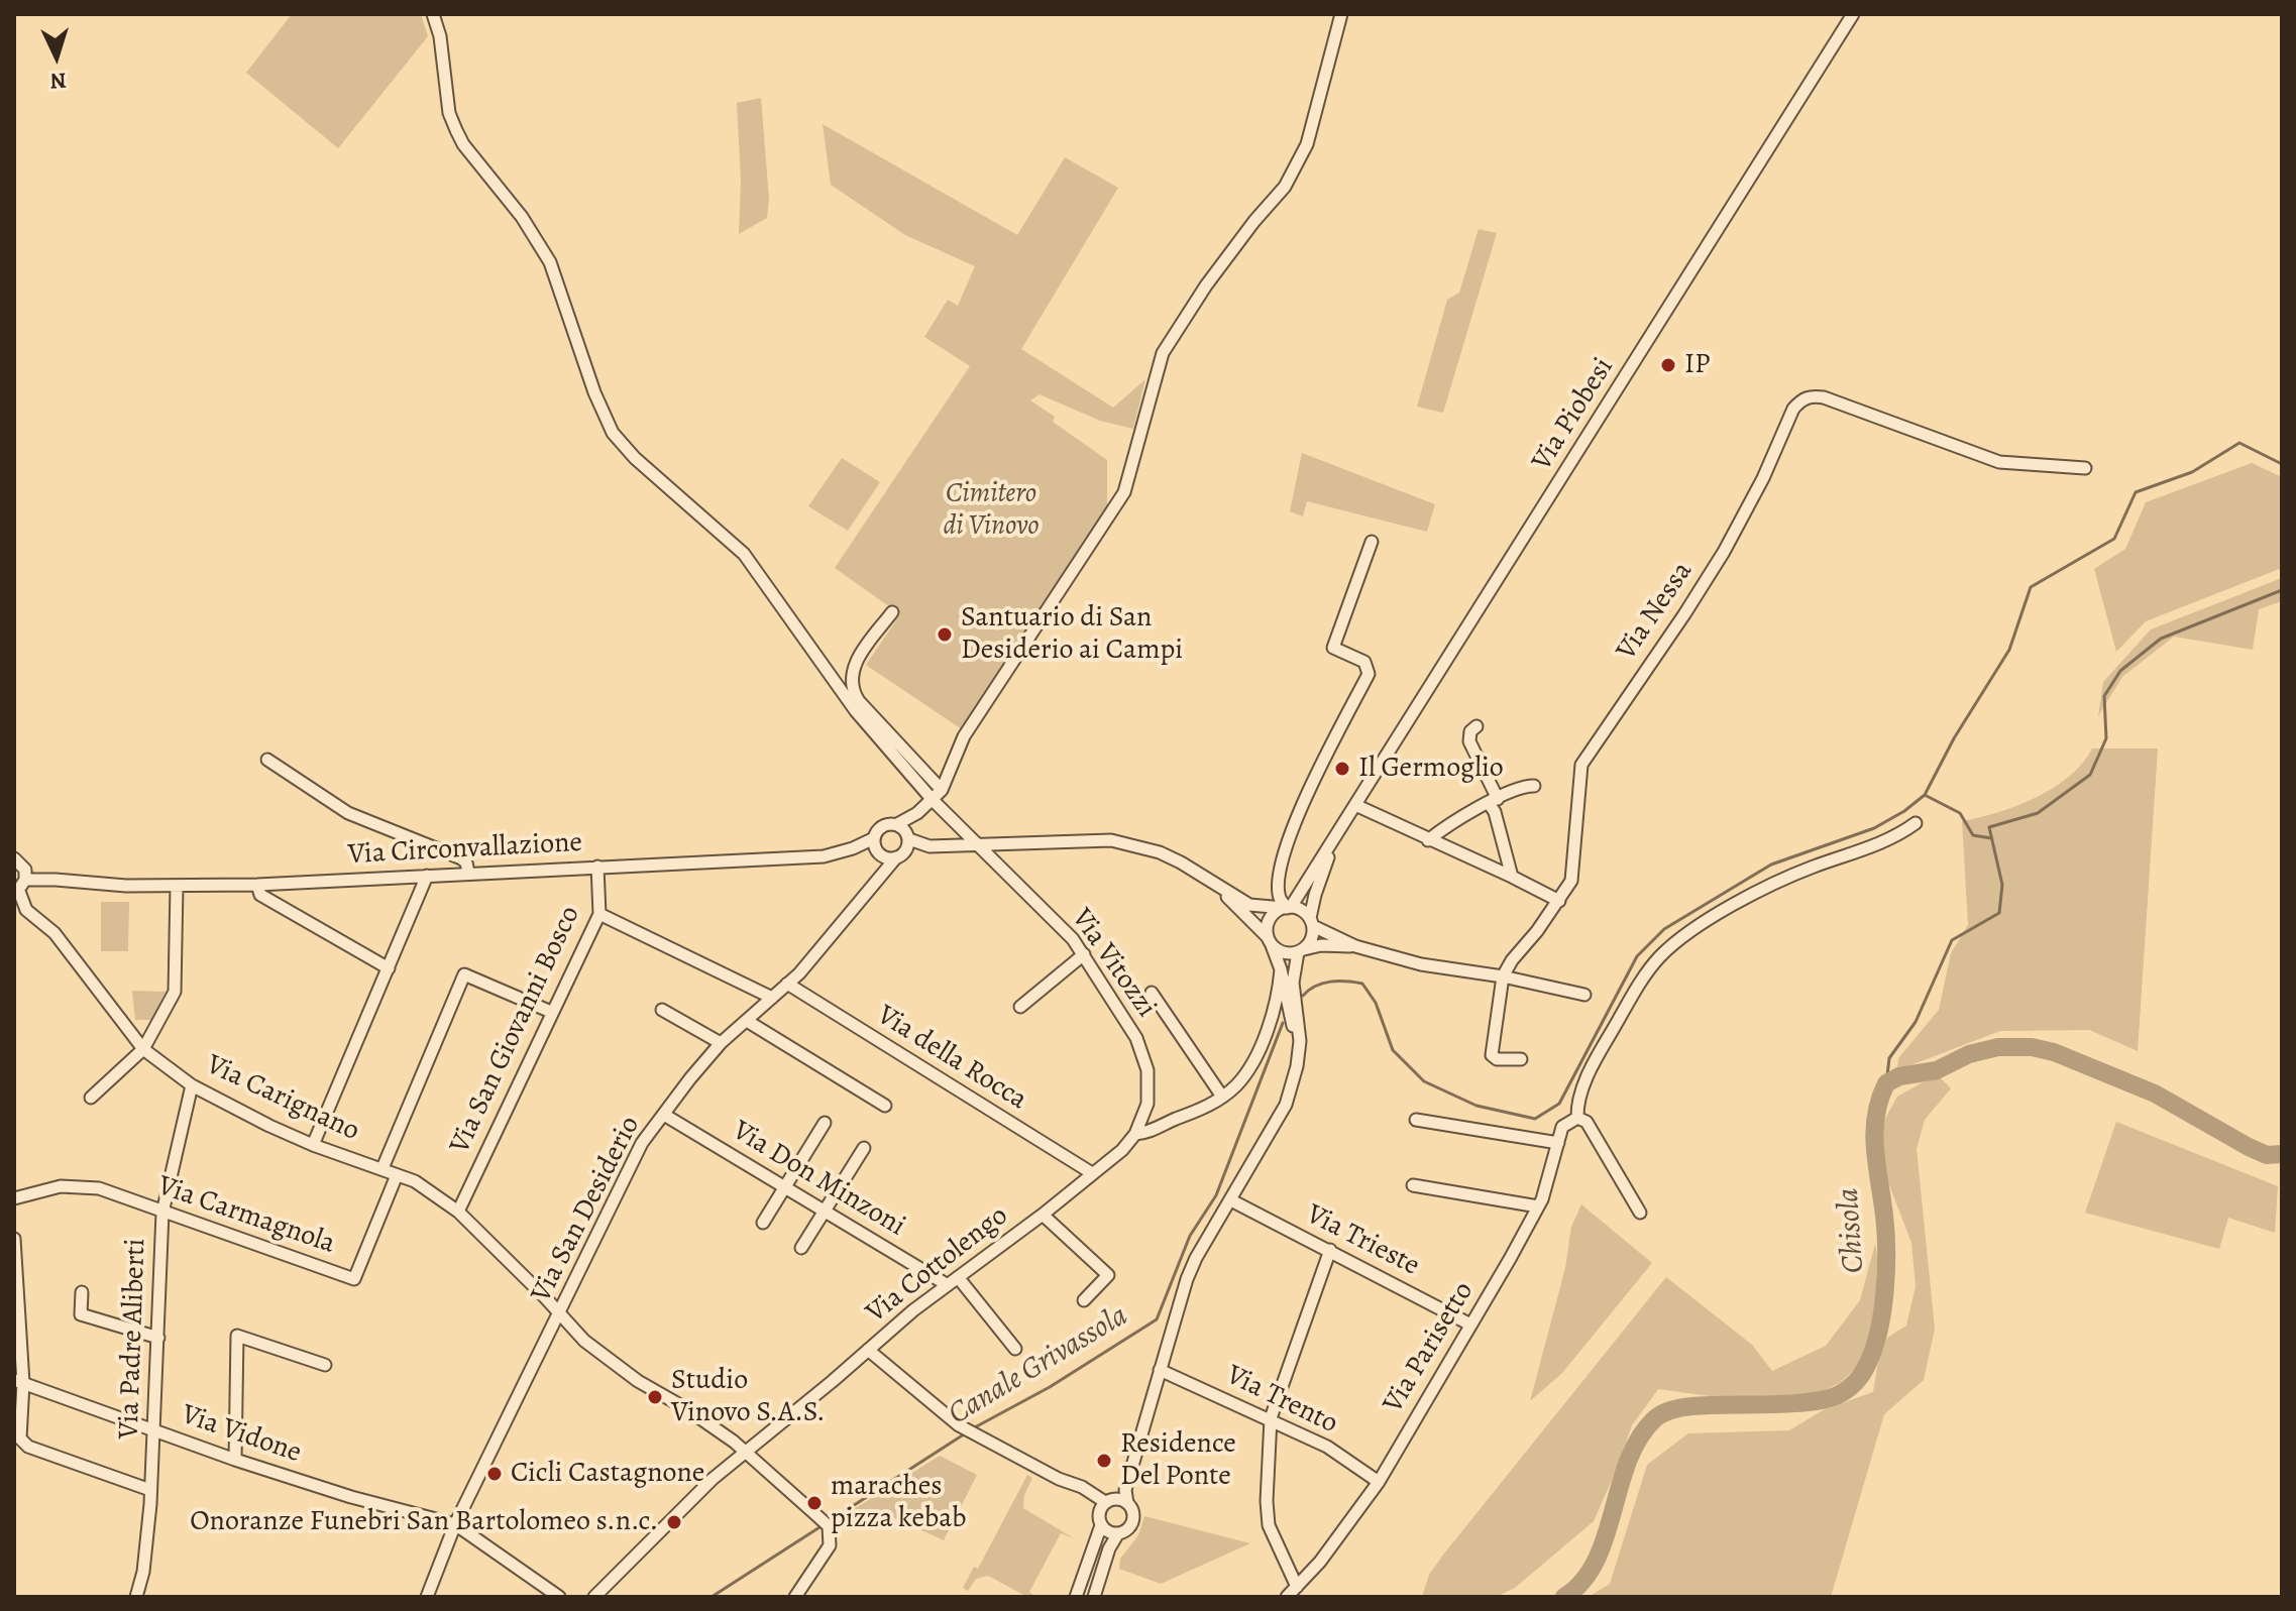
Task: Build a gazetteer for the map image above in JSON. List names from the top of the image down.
{
  "streets": {
    "street": [
      "Via Piobesi",
      "Via Nessa",
      "Via Circonvallazione",
      "Via Vitozzi",
      "Via San Giovanni Bosco",
      "Via della Rocca",
      "Via Carignano",
      "Via Don Minzoni",
      "Via San Desiderio",
      "Via Carmagnola",
      "Via Trieste",
      "Via Cottolengo",
      "Via Padre Aliberti",
      "Via Parisetto",
      "Via Trento",
      "Via Vidone"
    ]
  },
  "crossings": [
    ["Via Circonvallazione", "Via San Giovanni Bosco"],
    ["Via Circonvallazione", "Via Carignano"],
    ["Via Vitozzi", "Via Cottolengo"],
    ["Via San Giovanni Bosco", "Via Carignano"],
    ["Via della Rocca", "Via San Desiderio"],
    ["Via della Rocca", "Via Cottolengo"],
    ["Via Carignano", "Via San Desiderio"],
    ["Via Carignano", "Via Carmagnola"],
    ["Via Carignano", "Via Cottolengo"],
    ["Via Carignano", "Via Padre Aliberti"],
    ["Via Don Minzoni", "Via San Desiderio"],
    ["Via Don Minzoni", "Via Cottolengo"],
    ["Via San Desiderio", "Via Vidone"],
    ["Via Carmagnola", "Via Padre Aliberti"],
    ["Via Trieste", "Via Parisetto"],
    ["Via Padre Aliberti", "Via Vidone"],
    ["Via Parisetto", "Via Trento"]
  ],
  "water": ["Chisola", "Canale Grivassola"],
  "parks": ["Cimitero di Vinovo"],
  "places": [
    "IP",
    "Santuario di San Desiderio ai Campi",
    "Il Germoglio",
    "Studio Vinovo S.A.S.",
    "Residence Del Ponte",
    "Cicli Castagnone",
    "maraches pizza kebab",
    "Onoranze Funebri San Bartolomeo s.n.c."
  ],
  "north": "bottom"
}
